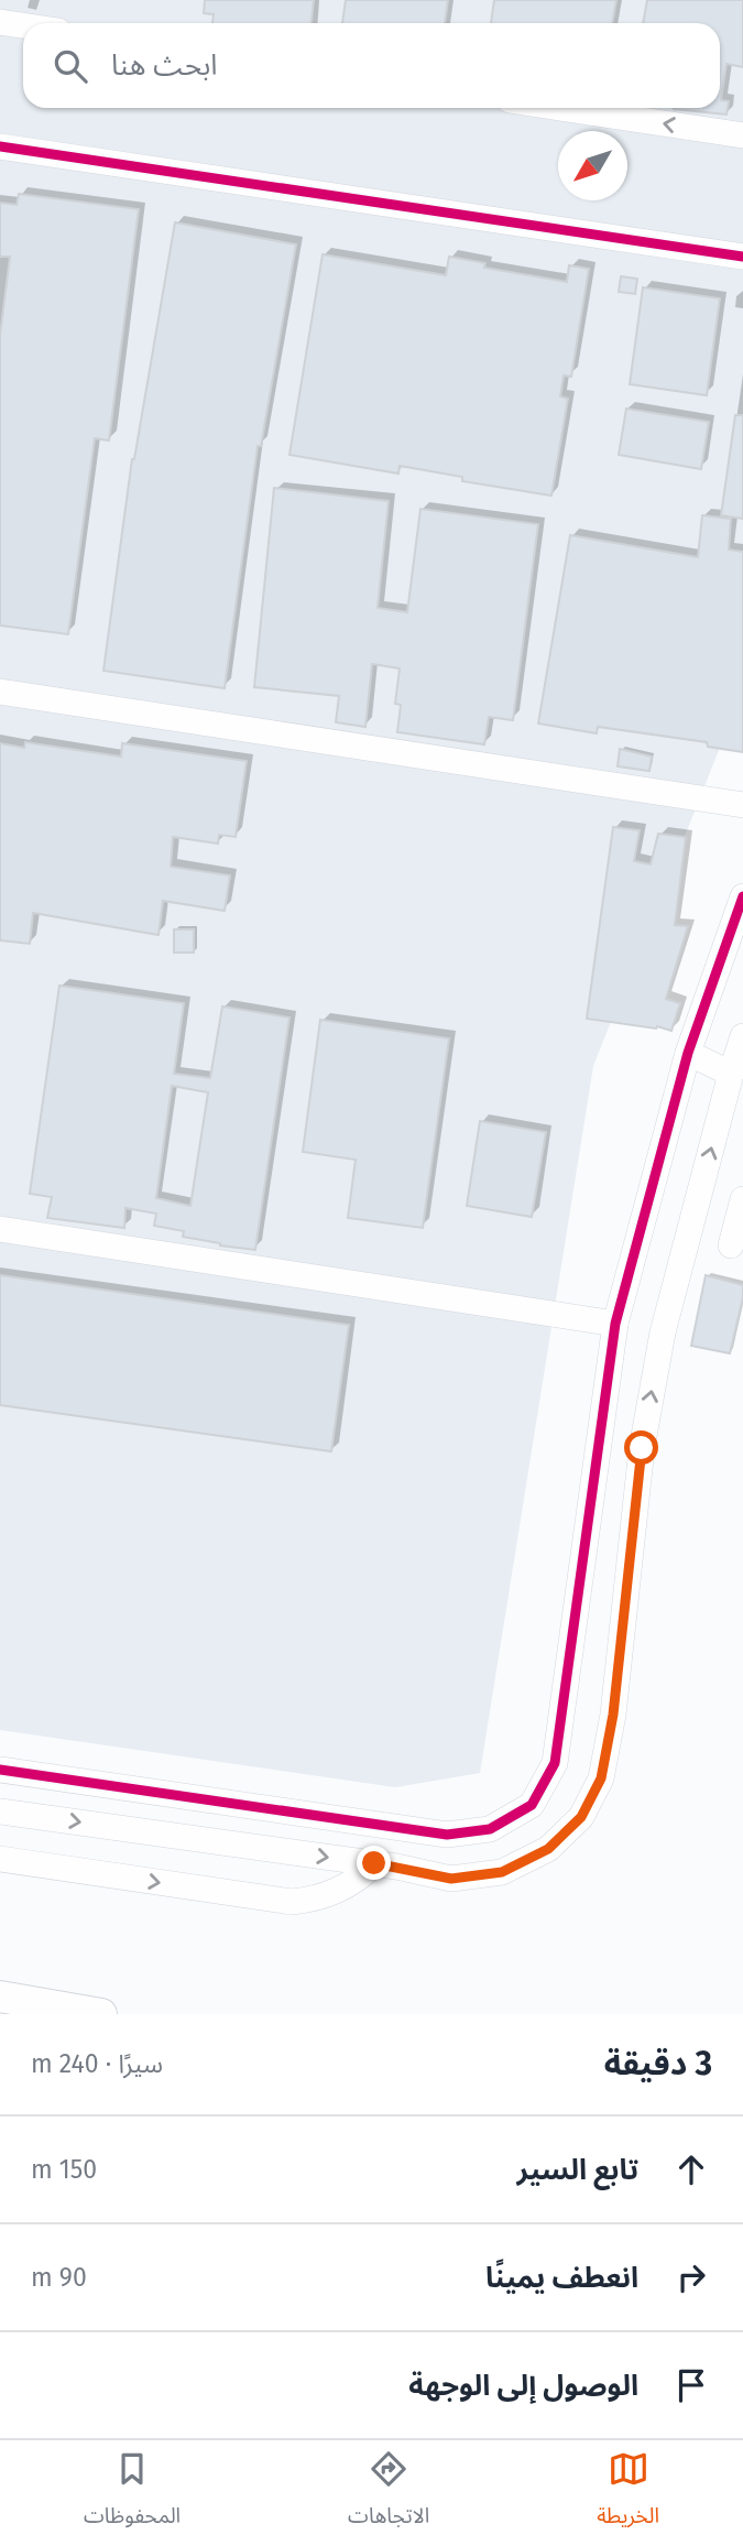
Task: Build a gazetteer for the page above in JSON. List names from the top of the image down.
{
  "north": "bottom left",
  "page": {
    "search": "ابحث هنا",
    "heading": ["3 دقيقة", "سيرًا · 240 m"],
    "list": [
      ["تابع السير", "150 m"],
      ["انعطف يمينًا", "90 m"],
      "الوصول إلى الوجهة"
    ],
    "nav": ["الخريطة", "الاتجاهات", "المحفوظات"]
  }
}
